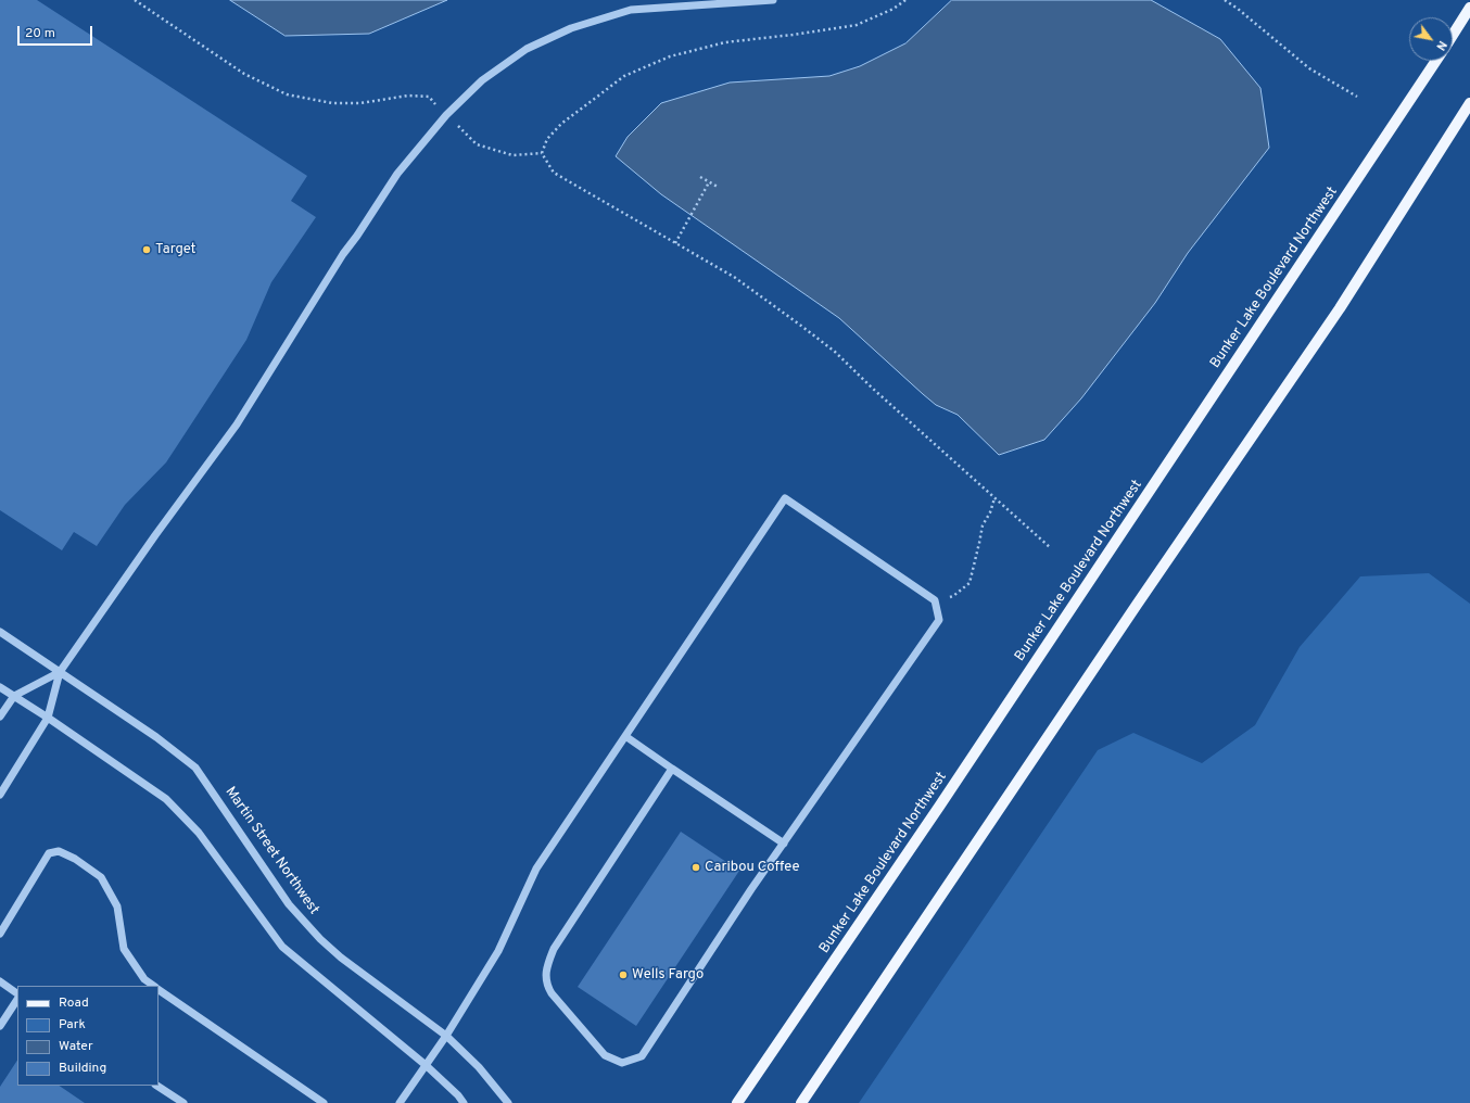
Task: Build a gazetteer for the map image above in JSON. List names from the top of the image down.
{
  "streets": {
    "main road": ["Bunker Lake Boulevard Northwest"],
    "street": ["Martin Street Northwest"]
  },
  "places": ["Target", "Caribou Coffee", "Wells Fargo"],
  "legend": [
    "Road",
    "Park",
    "Water",
    "Building"
  ],
  "scale_bar": "20 m",
  "north": "bottom right"
}
